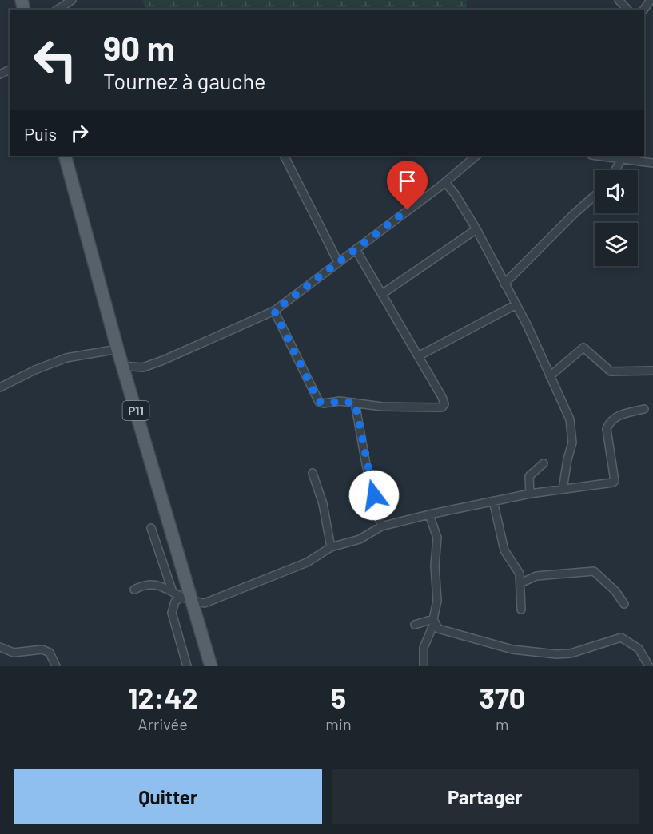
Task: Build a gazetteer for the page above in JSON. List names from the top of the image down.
{
  "streets": {
    "main road": ["P11"]
  },
  "page": {
    "turn": ["90 m", "Tournez à gauche"],
    "then": "Puis",
    "eta": [
      "12:42",
      "Arrivée",
      "5",
      "min",
      "370",
      "m"
    ],
    "buttons": ["Quitter", "Partager"]
  }
}
